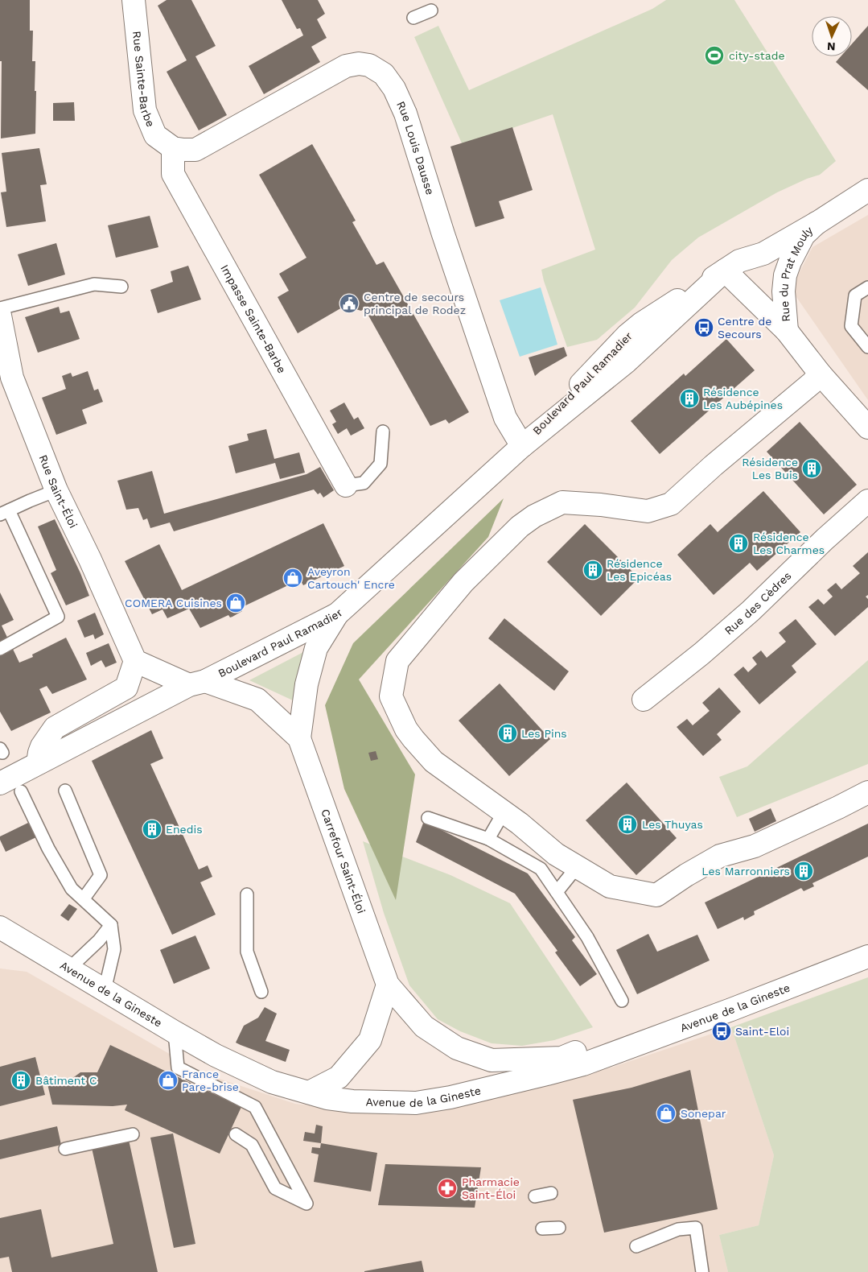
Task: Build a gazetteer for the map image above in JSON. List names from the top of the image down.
{
  "streets": {
    "street": [
      "Rue Sainte-Barbe",
      "Rue Louis Dausse",
      "Rue du Prat Mouly",
      "Impasse Sainte-Barbe",
      "Boulevard Paul Ramadier",
      "Rue Saint-Éloi",
      "Rue des Cèdres",
      "Carrefour Saint-Éloi",
      "Avenue de la Gineste"
    ]
  },
  "crossings": [
    ["Rue Sainte-Barbe", "Rue Louis Dausse"],
    ["Rue Sainte-Barbe", "Impasse Sainte-Barbe"],
    ["Rue Louis Dausse", "Impasse Sainte-Barbe"],
    ["Rue Louis Dausse", "Boulevard Paul Ramadier"],
    ["Rue du Prat Mouly", "Boulevard Paul Ramadier"],
    ["Boulevard Paul Ramadier", "Carrefour Saint-Éloi"],
    ["Carrefour Saint-Éloi", "Avenue de la Gineste"]
  ],
  "places": {
    "sports": ["city-stade"],
    "public building": ["Centre de secours principal de Rodez"],
    "bus stop": ["Centre de Secours", "Saint-Eloi"],
    "building": [
      "Résidence Les Aubépines",
      "Résidence Les Buis",
      "Résidence Les Charmes",
      "Résidence Les Epicéas",
      "Les Pins",
      "Les Thuyas",
      "Enedis",
      "Les Marronniers",
      "Bâtiment C"
    ],
    "shop": [
      "Aveyron Cartouch' Encre",
      "COMERA Cuisines",
      "France Pare-brise",
      "Sonepar"
    ],
    "pharmacy": ["Pharmacie Saint-Éloi"]
  },
  "north": "bottom"
}
